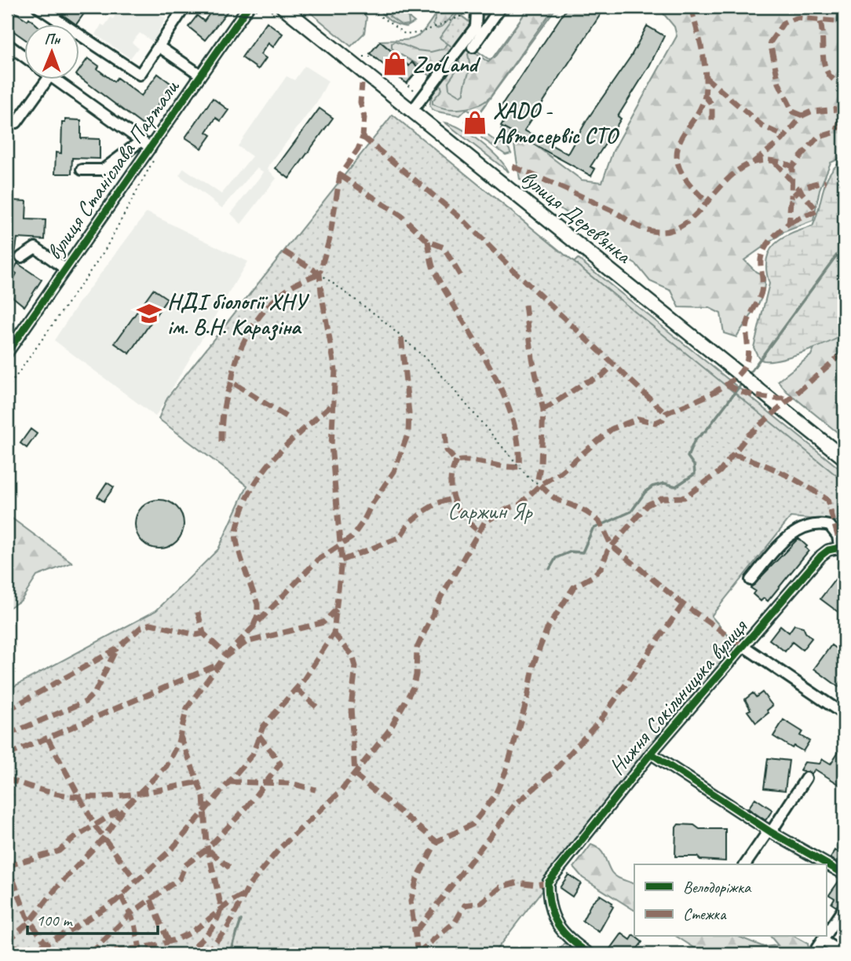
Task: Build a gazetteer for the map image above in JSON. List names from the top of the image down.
{
  "streets": {
    "main road": ["вулиця Дерев’янка"],
    "street": ["вулиця Станіслава Партали", "Нижня Сокільницька вулиця"]
  },
  "parks": ["Саржин Яр"],
  "places": {
    "shop": ["ZooLand", "XADO - Автосервіс СТО"],
    "school or university": ["НДІ біології ХНУ ім. В.Н. Каразіна"]
  },
  "legend": ["Велодоріжка", "Стежка"],
  "scale_bar": "100 m",
  "north": "top"
}
